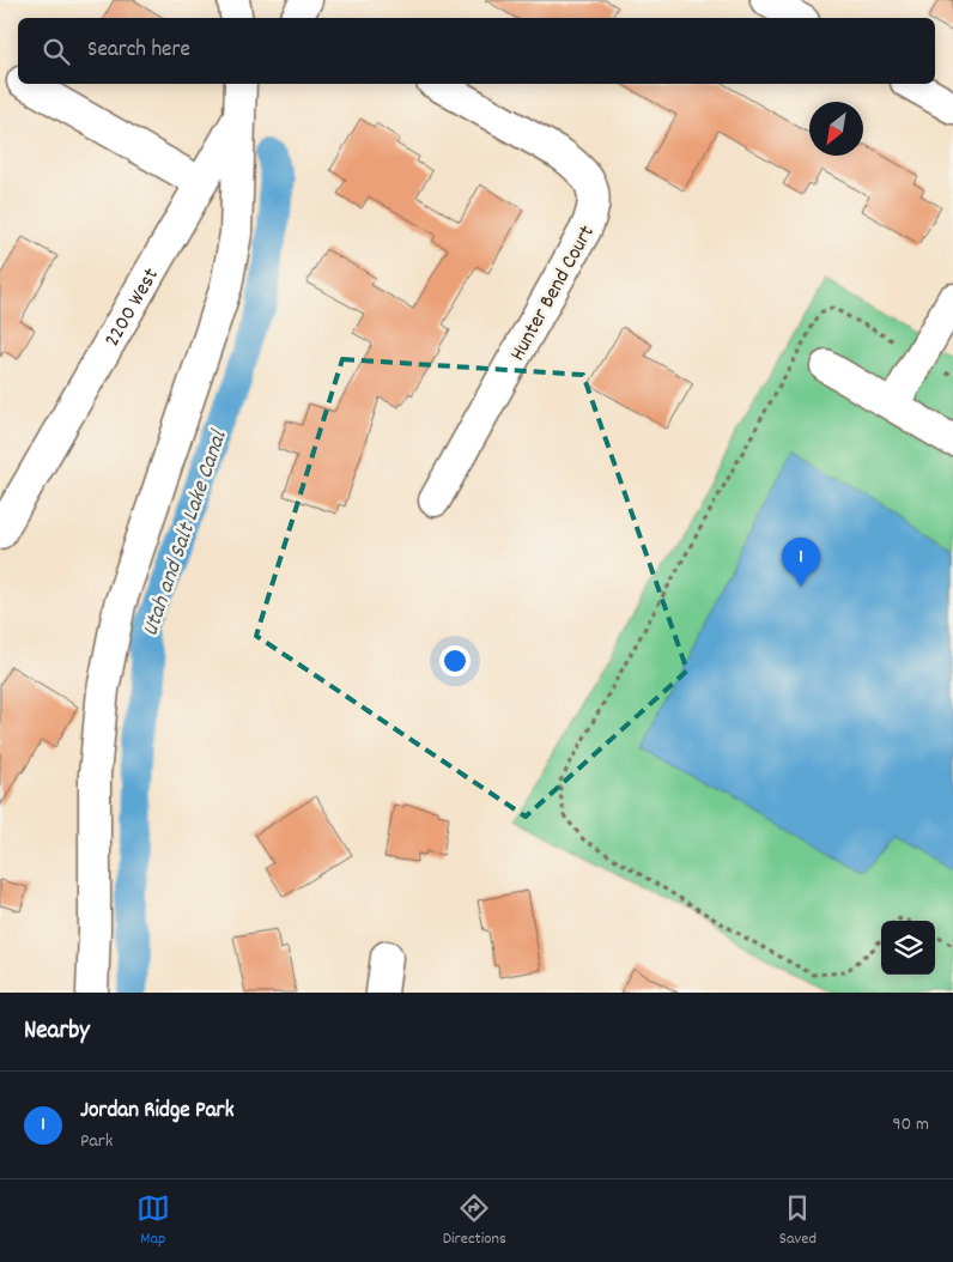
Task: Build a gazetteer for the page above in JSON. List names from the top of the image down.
{
  "streets": {
    "street": ["Hunter Bend Court", "2200 West"]
  },
  "water": ["Utah and Salt Lake Canal"],
  "north": "bottom left",
  "page": {
    "search": "Search here",
    "pins": "1",
    "heading": "Nearby",
    "list": [
      {
        "mark": "1",
        "name": "Jordan Ridge Park",
        "note": "Park",
        "value": "90 m"
      }
    ],
    "nav": ["Map", "Directions", "Saved"]
  }
}
